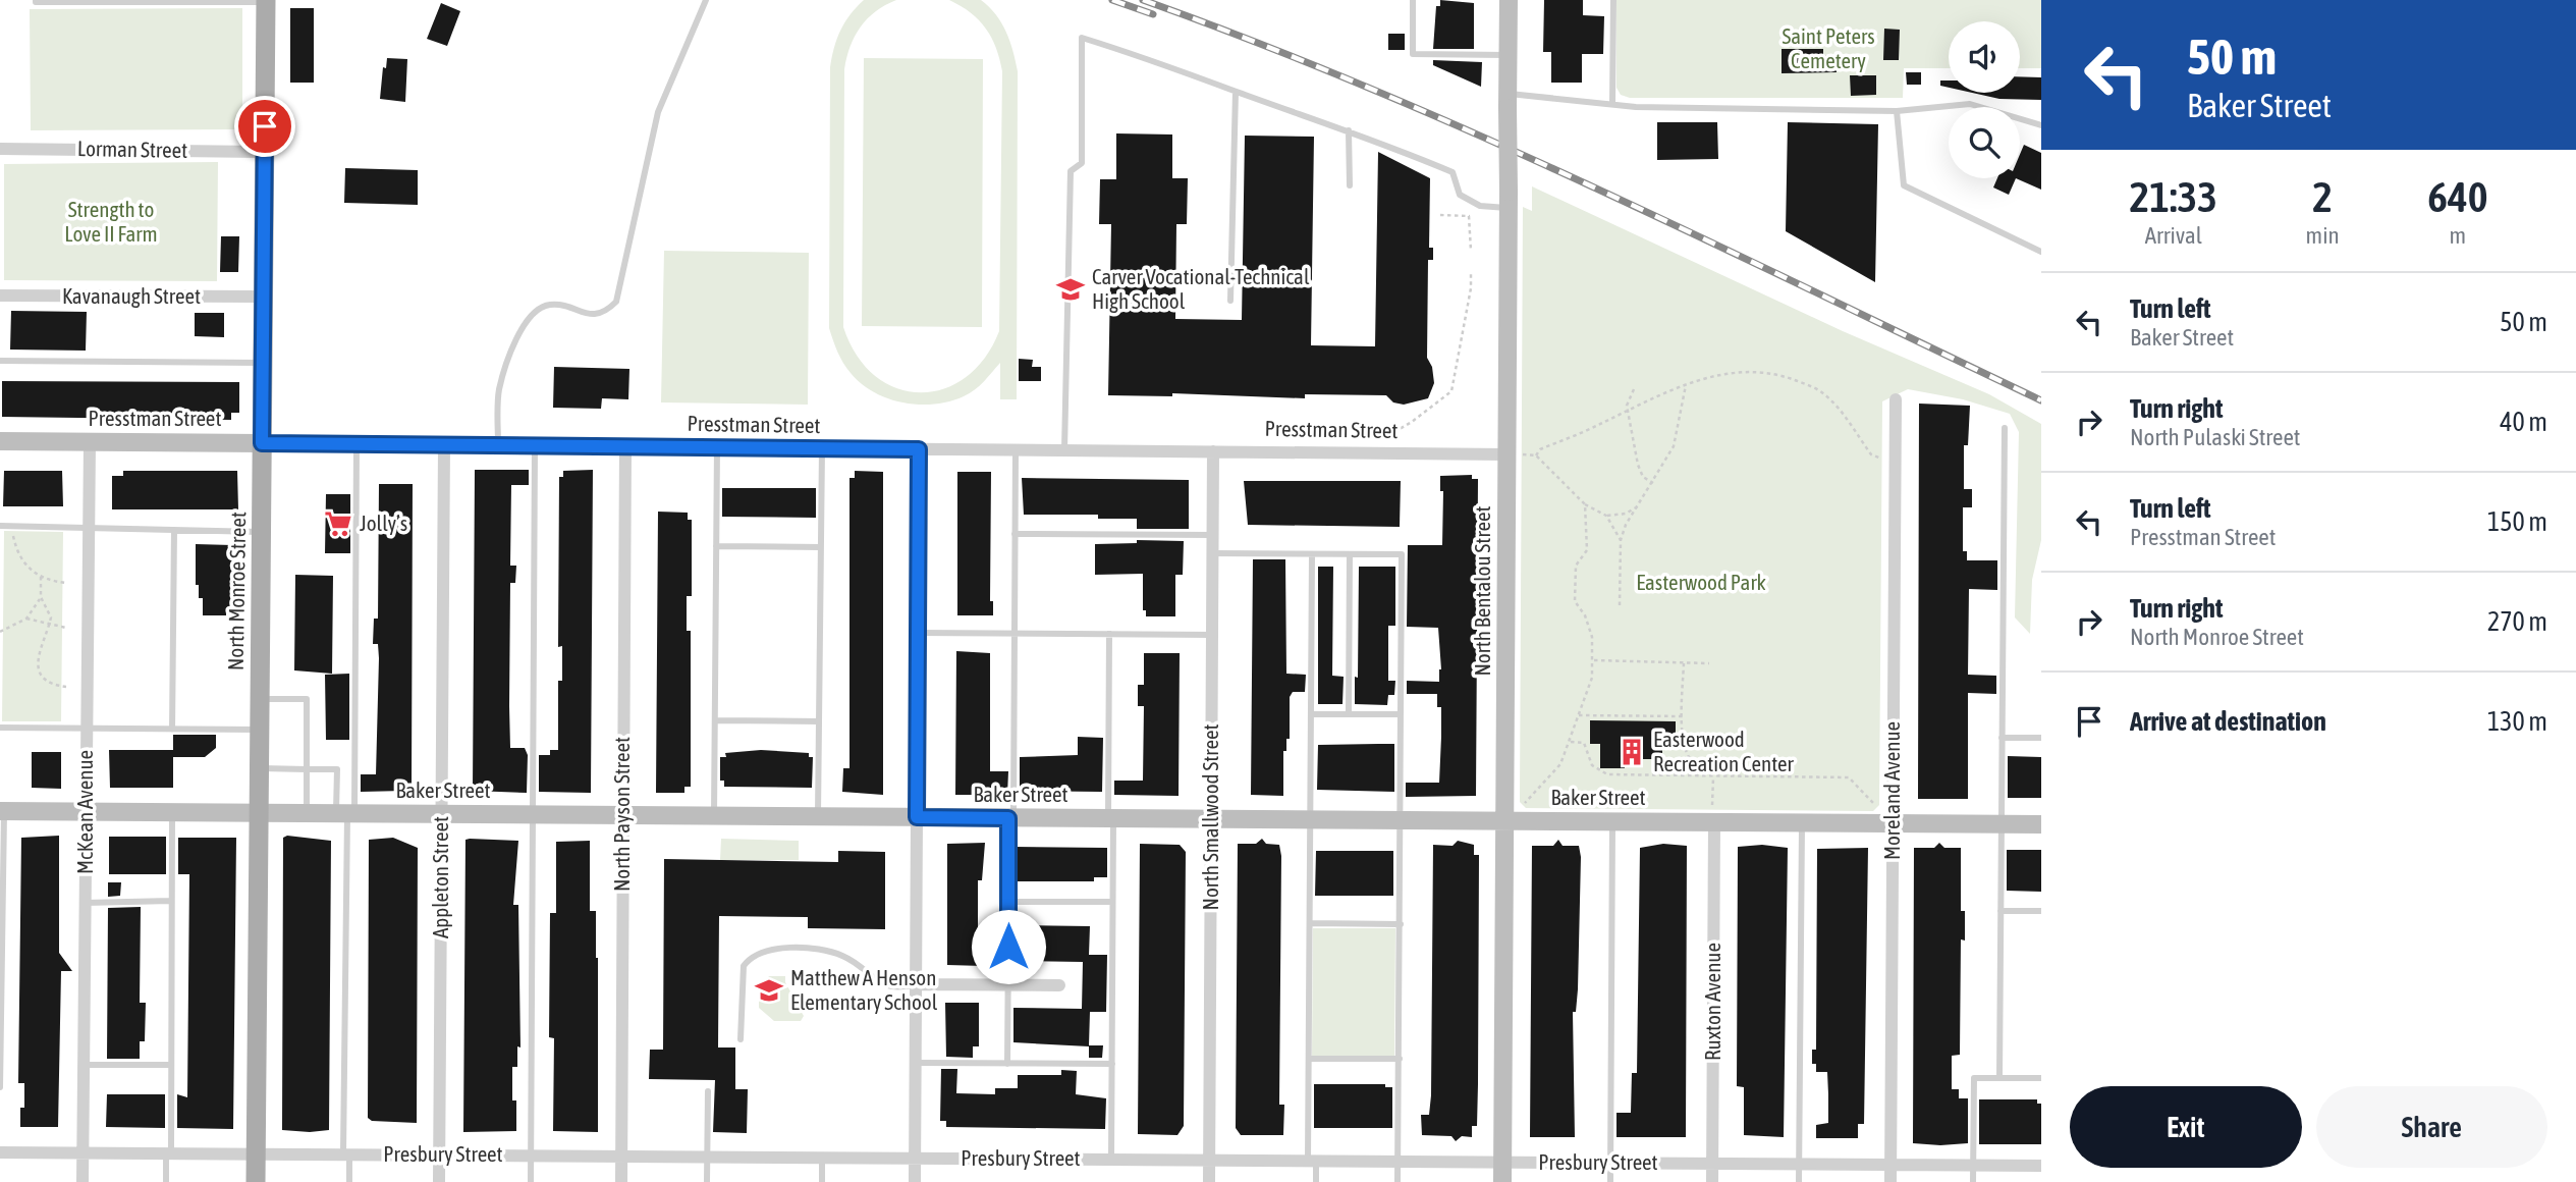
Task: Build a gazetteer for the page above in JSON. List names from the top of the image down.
{
  "streets": {
    "main road": ["North Monroe Street"],
    "street": [
      "Lorman Street",
      "Kavanaugh Street",
      "Presstman Street",
      "North Bentalou Street",
      "Baker Street",
      "Moreland Avenue",
      "McKean Avenue",
      "North Payson Street",
      "North Smallwood Street",
      "Appleton Street",
      "Ruxton Avenue",
      "Presbury Street"
    ]
  },
  "crossings": [
    ["Lorman Street", "North Monroe Street"],
    ["Kavanaugh Street", "North Monroe Street"],
    ["Presstman Street", "North Monroe Street"],
    ["Presstman Street", "North Bentalou Street"],
    ["Presstman Street", "McKean Avenue"],
    ["Presstman Street", "North Payson Street"],
    ["Presstman Street", "North Smallwood Street"],
    ["Presstman Street", "Appleton Street"],
    ["North Monroe Street", "Baker Street"],
    ["North Monroe Street", "Presbury Street"],
    ["North Bentalou Street", "Baker Street"],
    ["North Bentalou Street", "Presbury Street"],
    ["Baker Street", "Moreland Avenue"],
    ["Baker Street", "McKean Avenue"],
    ["Baker Street", "North Payson Street"],
    ["Baker Street", "North Smallwood Street"],
    ["Baker Street", "Appleton Street"],
    ["Baker Street", "Ruxton Avenue"],
    ["Moreland Avenue", "Presbury Street"],
    ["McKean Avenue", "Presbury Street"],
    ["North Payson Street", "Presbury Street"],
    ["North Smallwood Street", "Presbury Street"],
    ["Appleton Street", "Presbury Street"],
    ["Ruxton Avenue", "Presbury Street"]
  ],
  "parks": ["Saint Peters Cemetery", "Strength to Love II Farm", "Easterwood Park"],
  "places": {
    "school or university": ["Carver Vocational-Technical High School", "Matthew A Henson Elementary School"],
    "supermarket": ["Jolly’s"],
    "building": ["Easterwood Recreation Center"]
  },
  "page": {
    "turn": ["50 m", "Baker Street"],
    "eta": [
      "21:33",
      "Arrival",
      "2",
      "min",
      "640",
      "m"
    ],
    "list": [
      {
        "name": "Turn left",
        "note": "Baker Street",
        "value": "50 m"
      },
      {
        "name": "Turn right",
        "note": "North Pulaski Street",
        "value": "40 m"
      },
      {
        "name": "Turn left",
        "note": "Presstman Street",
        "value": "150 m"
      },
      {
        "name": "Turn right",
        "note": "North Monroe Street",
        "value": "270 m"
      },
      {
        "name": "Arrive at destination",
        "value": "130 m"
      }
    ],
    "buttons": ["Exit", "Share"]
  }
}
